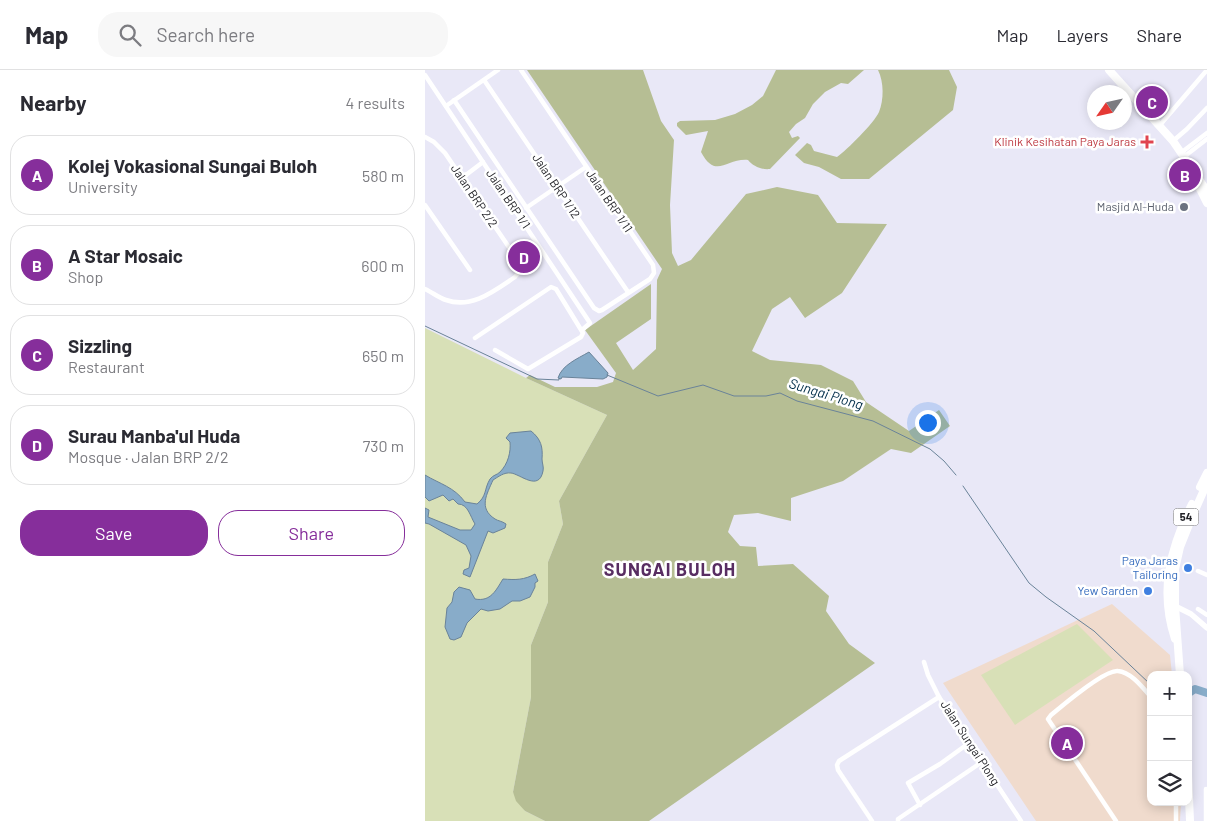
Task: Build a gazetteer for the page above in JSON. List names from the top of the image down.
{
  "streets": {
    "highway": ["54"],
    "street": [
      "Jalan BRP 1/12",
      "Jalan BRP 2/2",
      "Jalan BRP 1/1",
      "Jalan BRP 1/11",
      "Jalan Sungai Plong"
    ]
  },
  "crossings": [
    ["Jalan BRP 1/12", "Jalan BRP 1/11"]
  ],
  "districts": ["SUNGAI BULOH"],
  "water": ["Sungai Plong"],
  "places": {
    "health": ["Klinik Kesihatan Paya Jaras"],
    "other": ["Masjid Al-Huda", "Paya Jaras Tailoring", "Yew Garden"]
  },
  "north": "bottom left",
  "page": {
    "header": "Map",
    "search": "Search here",
    "nav": ["Map", "Layers", "Share"],
    "heading": ["Nearby", "4 results"],
    "pins": [
      "C",
      "B",
      "D",
      "A"
    ],
    "list": [
      {
        "mark": "A",
        "name": "Kolej Vokasional Sungai Buloh",
        "note": "University",
        "value": "580 m"
      },
      {
        "mark": "B",
        "name": "A Star Mosaic",
        "note": "Shop",
        "value": "600 m"
      },
      {
        "mark": "C",
        "name": "Sizzling",
        "note": "Restaurant",
        "value": "650 m"
      },
      {
        "mark": "D",
        "name": "Surau Manba'ul Huda",
        "note": "Mosque · Jalan BRP 2/2",
        "value": "730 m"
      }
    ],
    "buttons": ["Save", "Share"],
    "map_buttons": ["+", "−"]
  }
}
